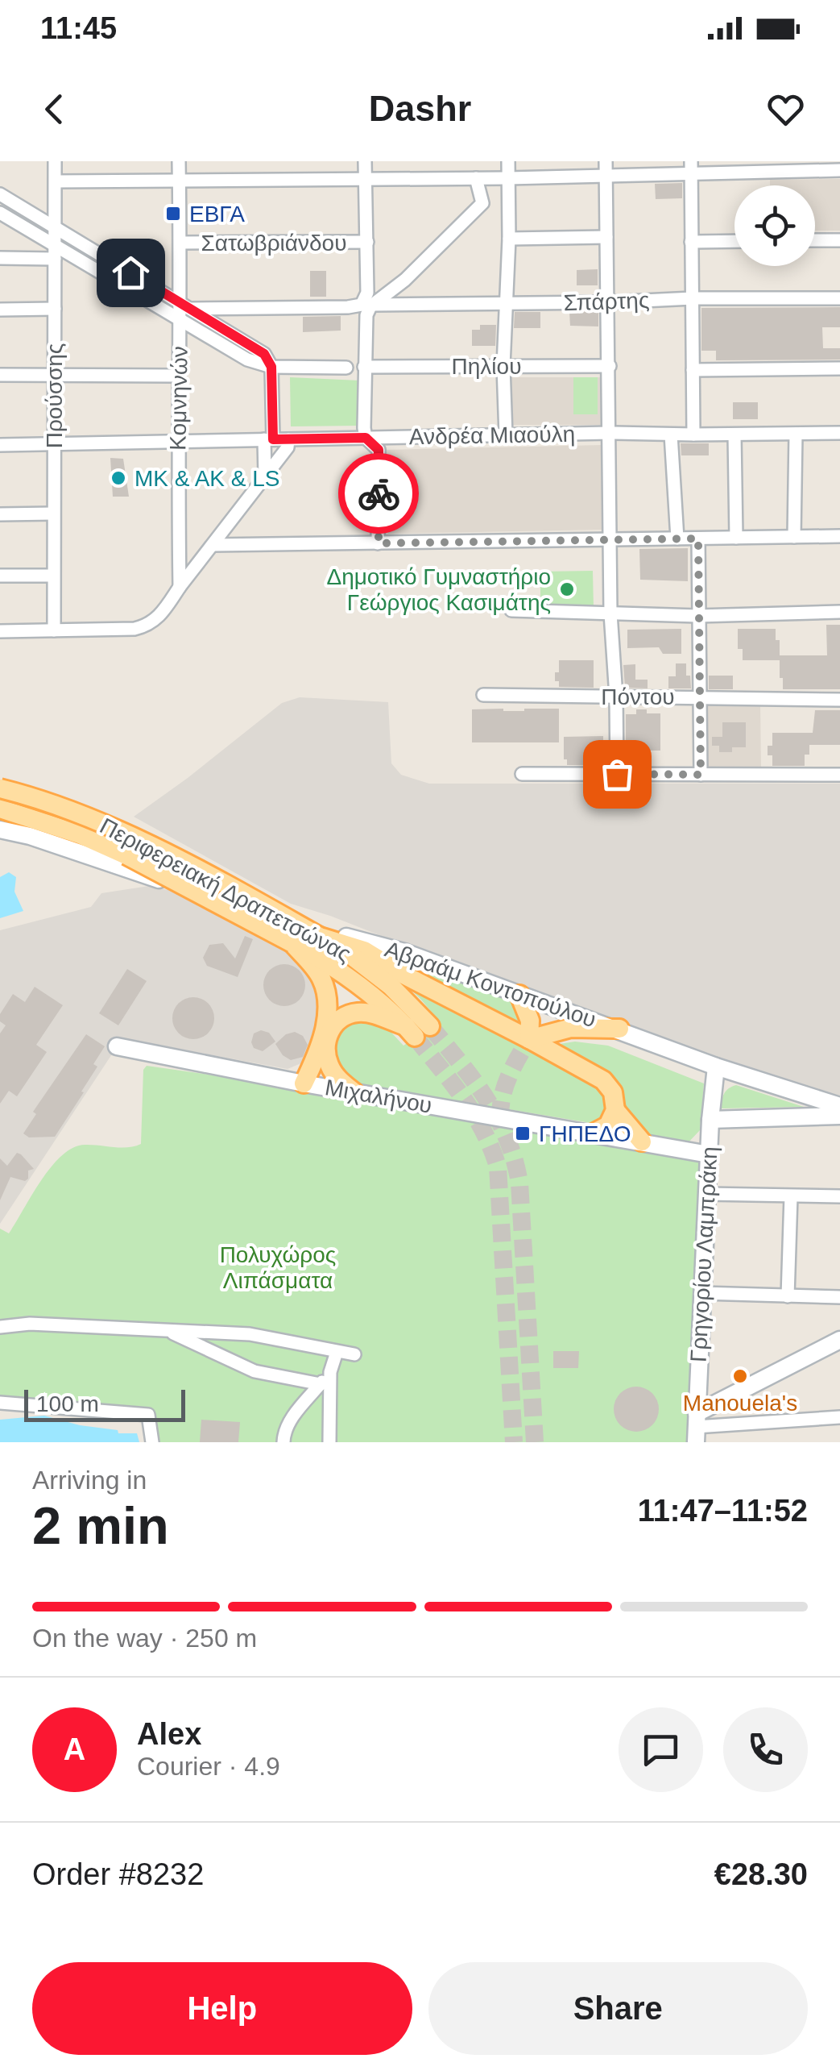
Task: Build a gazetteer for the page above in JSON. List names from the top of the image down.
{
  "streets": {
    "main road": ["Περιφερειακή Δραπετσώνας"],
    "street": [
      "Σατωβριάνδου",
      "Σπάρτης",
      "Πηλίου",
      "Προύσσης",
      "Κομνηνών",
      "Ανδρέα Μιαούλη",
      "Πόντου",
      "Αβραάμ Κοντοπούλου",
      "Μιχαλήνου",
      "Γρηγορίου Λαμπράκη"
    ]
  },
  "crossings": [
    ["Σατωβριάνδου", "Κομνηνών"],
    ["Προύσσης", "Ανδρέα Μιαούλη"],
    ["Κομνηνών", "Ανδρέα Μιαούλη"],
    ["Αβραάμ Κοντοπούλου", "Γρηγορίου Λαμπράκη"],
    ["Μιχαλήνου", "Γρηγορίου Λαμπράκη"]
  ],
  "parks": ["Πολυχώρος Λιπάσματα"],
  "places": {
    "transit": ["ΕΒΓΑ", "ΓΗΠΕΔΟ"],
    "other": ["MK & AK & LS", "Δημοτικό Γυμναστήριο Γεώργιος Κασιμάτης", "Manouela's"]
  },
  "scale_bar": "100 m",
  "page": {
    "status": "11:45",
    "header": "Dashr",
    "scale": "100 m",
    "heading": ["2 min", "Arriving in", "11:47–11:52"],
    "panel": [
      "Alex",
      "Courier · 4.9",
      "Order #8232",
      "€28.30"
    ],
    "bar": "On the way · 250 m",
    "round": "A",
    "buttons": ["Help", "Share"]
  }
}
